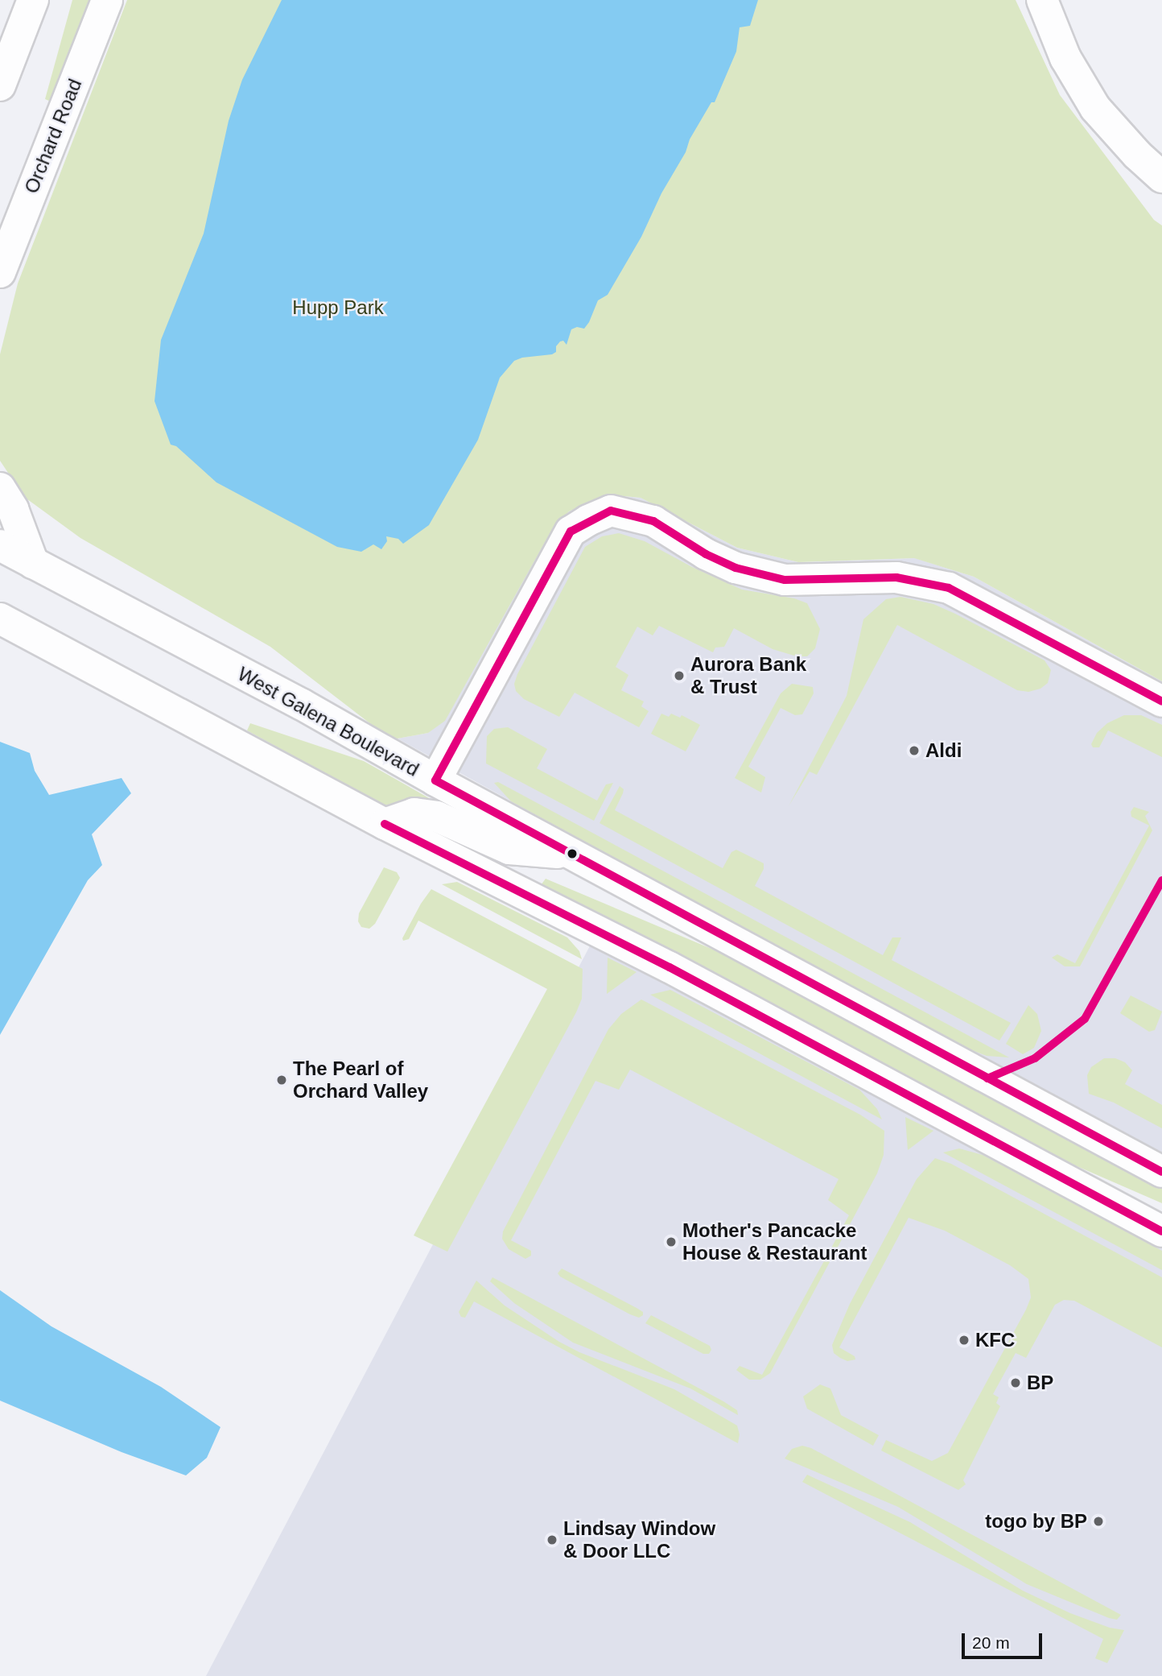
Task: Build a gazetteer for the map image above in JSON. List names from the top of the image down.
{
  "streets": {
    "main road": ["Orchard Road", "West Galena Boulevard"]
  },
  "parks": ["Hupp Park"],
  "places": [
    "Aurora Bank & Trust",
    "Aldi",
    "The Pearl of Orchard Valley",
    "Mother's Pancacke House & Restaurant",
    "KFC",
    "BP",
    "togo by BP",
    "Lindsay Window & Door LLC"
  ],
  "scale_bar": "20 m"
}
